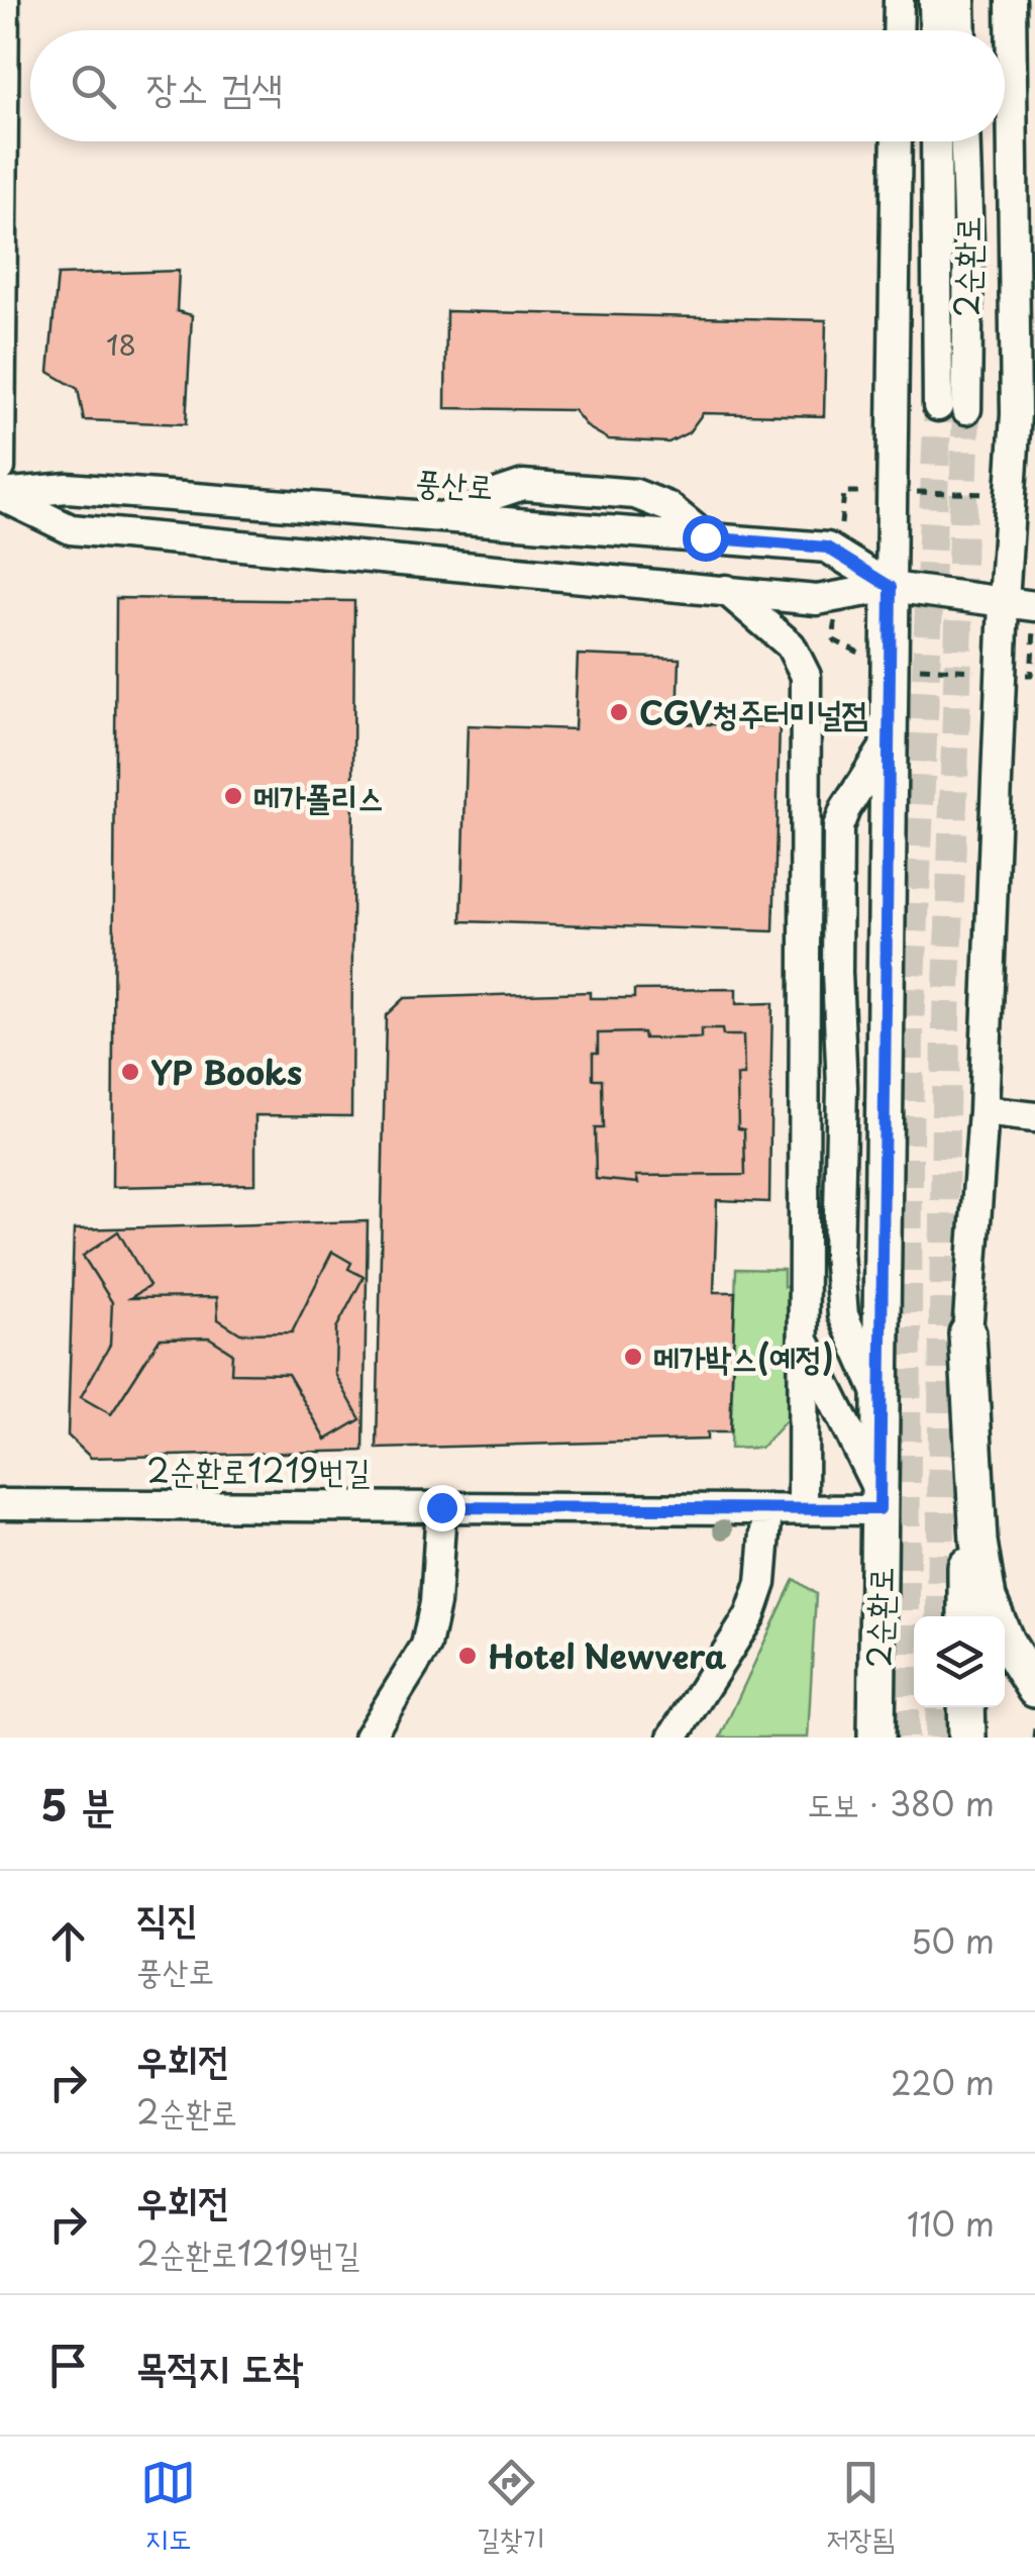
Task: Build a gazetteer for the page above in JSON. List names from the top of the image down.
{
  "streets": {
    "main road": ["2순환로"],
    "street": ["풍산로", "2순환로1219번길"]
  },
  "crossings": [
    ["2순환로", "풍산로"],
    ["2순환로", "2순환로1219번길"]
  ],
  "places": [
    "CGV청주터미널점",
    "메가폴리스",
    "YP Books",
    "메가박스(예정)",
    "Hotel Newvera"
  ],
  "house_numbers": ["18"],
  "page": {
    "search": "장소 검색",
    "heading": ["5 분", "도보 · 380 m"],
    "list": [
      ["직진", "풍산로", "50 m"],
      ["우회전", "2순환로", "220 m"],
      ["우회전", "2순환로1219번길", "110 m"],
      "목적지 도착"
    ],
    "nav": ["지도", "길찾기", "저장됨"]
  }
}
